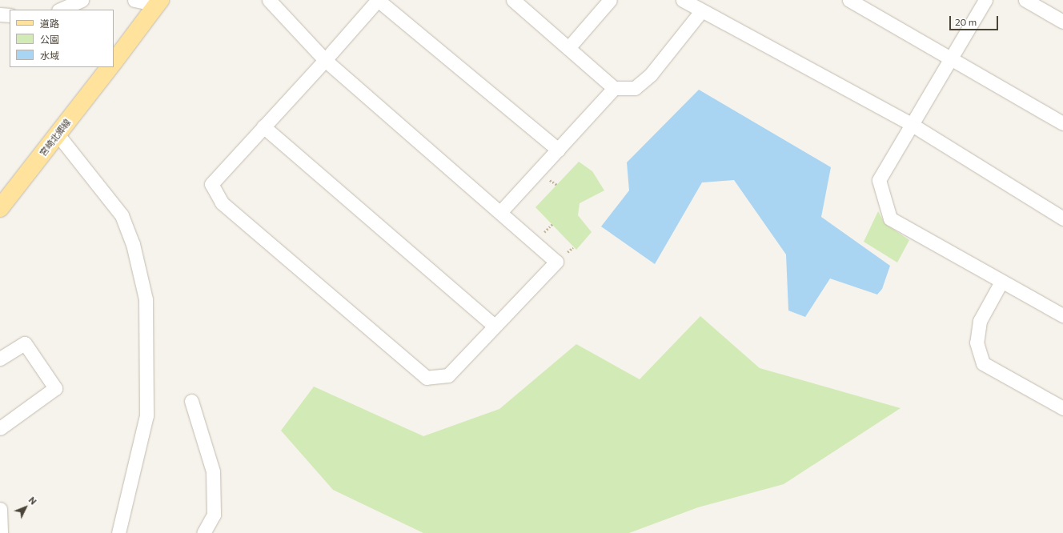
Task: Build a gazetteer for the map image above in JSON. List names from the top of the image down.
{
  "streets": {
    "main road": ["宮崎北郷線"]
  },
  "legend": ["道路", "公園", "水域"],
  "scale_bar": "20 m",
  "north": "top right"
}
